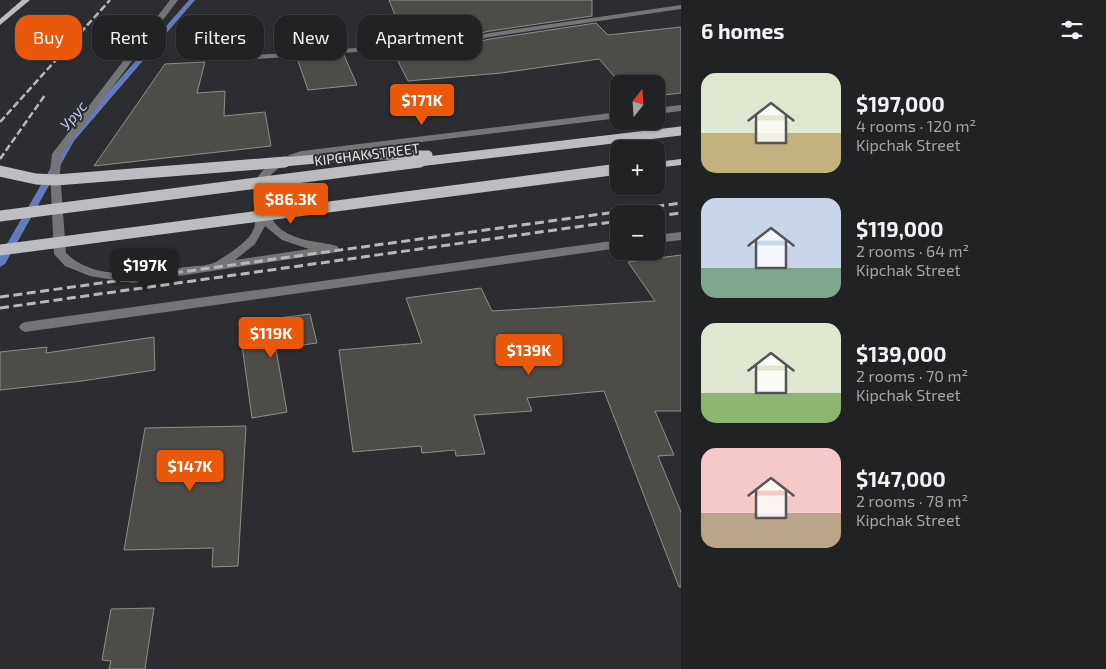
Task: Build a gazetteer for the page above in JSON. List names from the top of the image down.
{
  "streets": {
    "main road": ["KIPCHAK STREET"]
  },
  "water": ["Урус"],
  "north": "top",
  "page": {
    "heading": "6 homes",
    "chip": [
      "Buy",
      "Rent",
      "Filters",
      "New",
      "Apartment"
    ],
    "list": [
      {
        "name": "$197,000",
        "note": "4 rooms · 120 m² · Kipchak Street"
      },
      {
        "name": "$119,000",
        "note": "2 rooms · 64 m² · Kipchak Street"
      },
      {
        "name": "$139,000",
        "note": "2 rooms · 70 m² · Kipchak Street"
      },
      {
        "name": "$147,000",
        "note": "2 rooms · 78 m² · Kipchak Street"
      }
    ],
    "map_buttons": ["+", "−"],
    "price": [
      "$171K",
      "$86.3K",
      "$197K",
      "$119K",
      "$139K",
      "$147K"
    ]
  }
}
